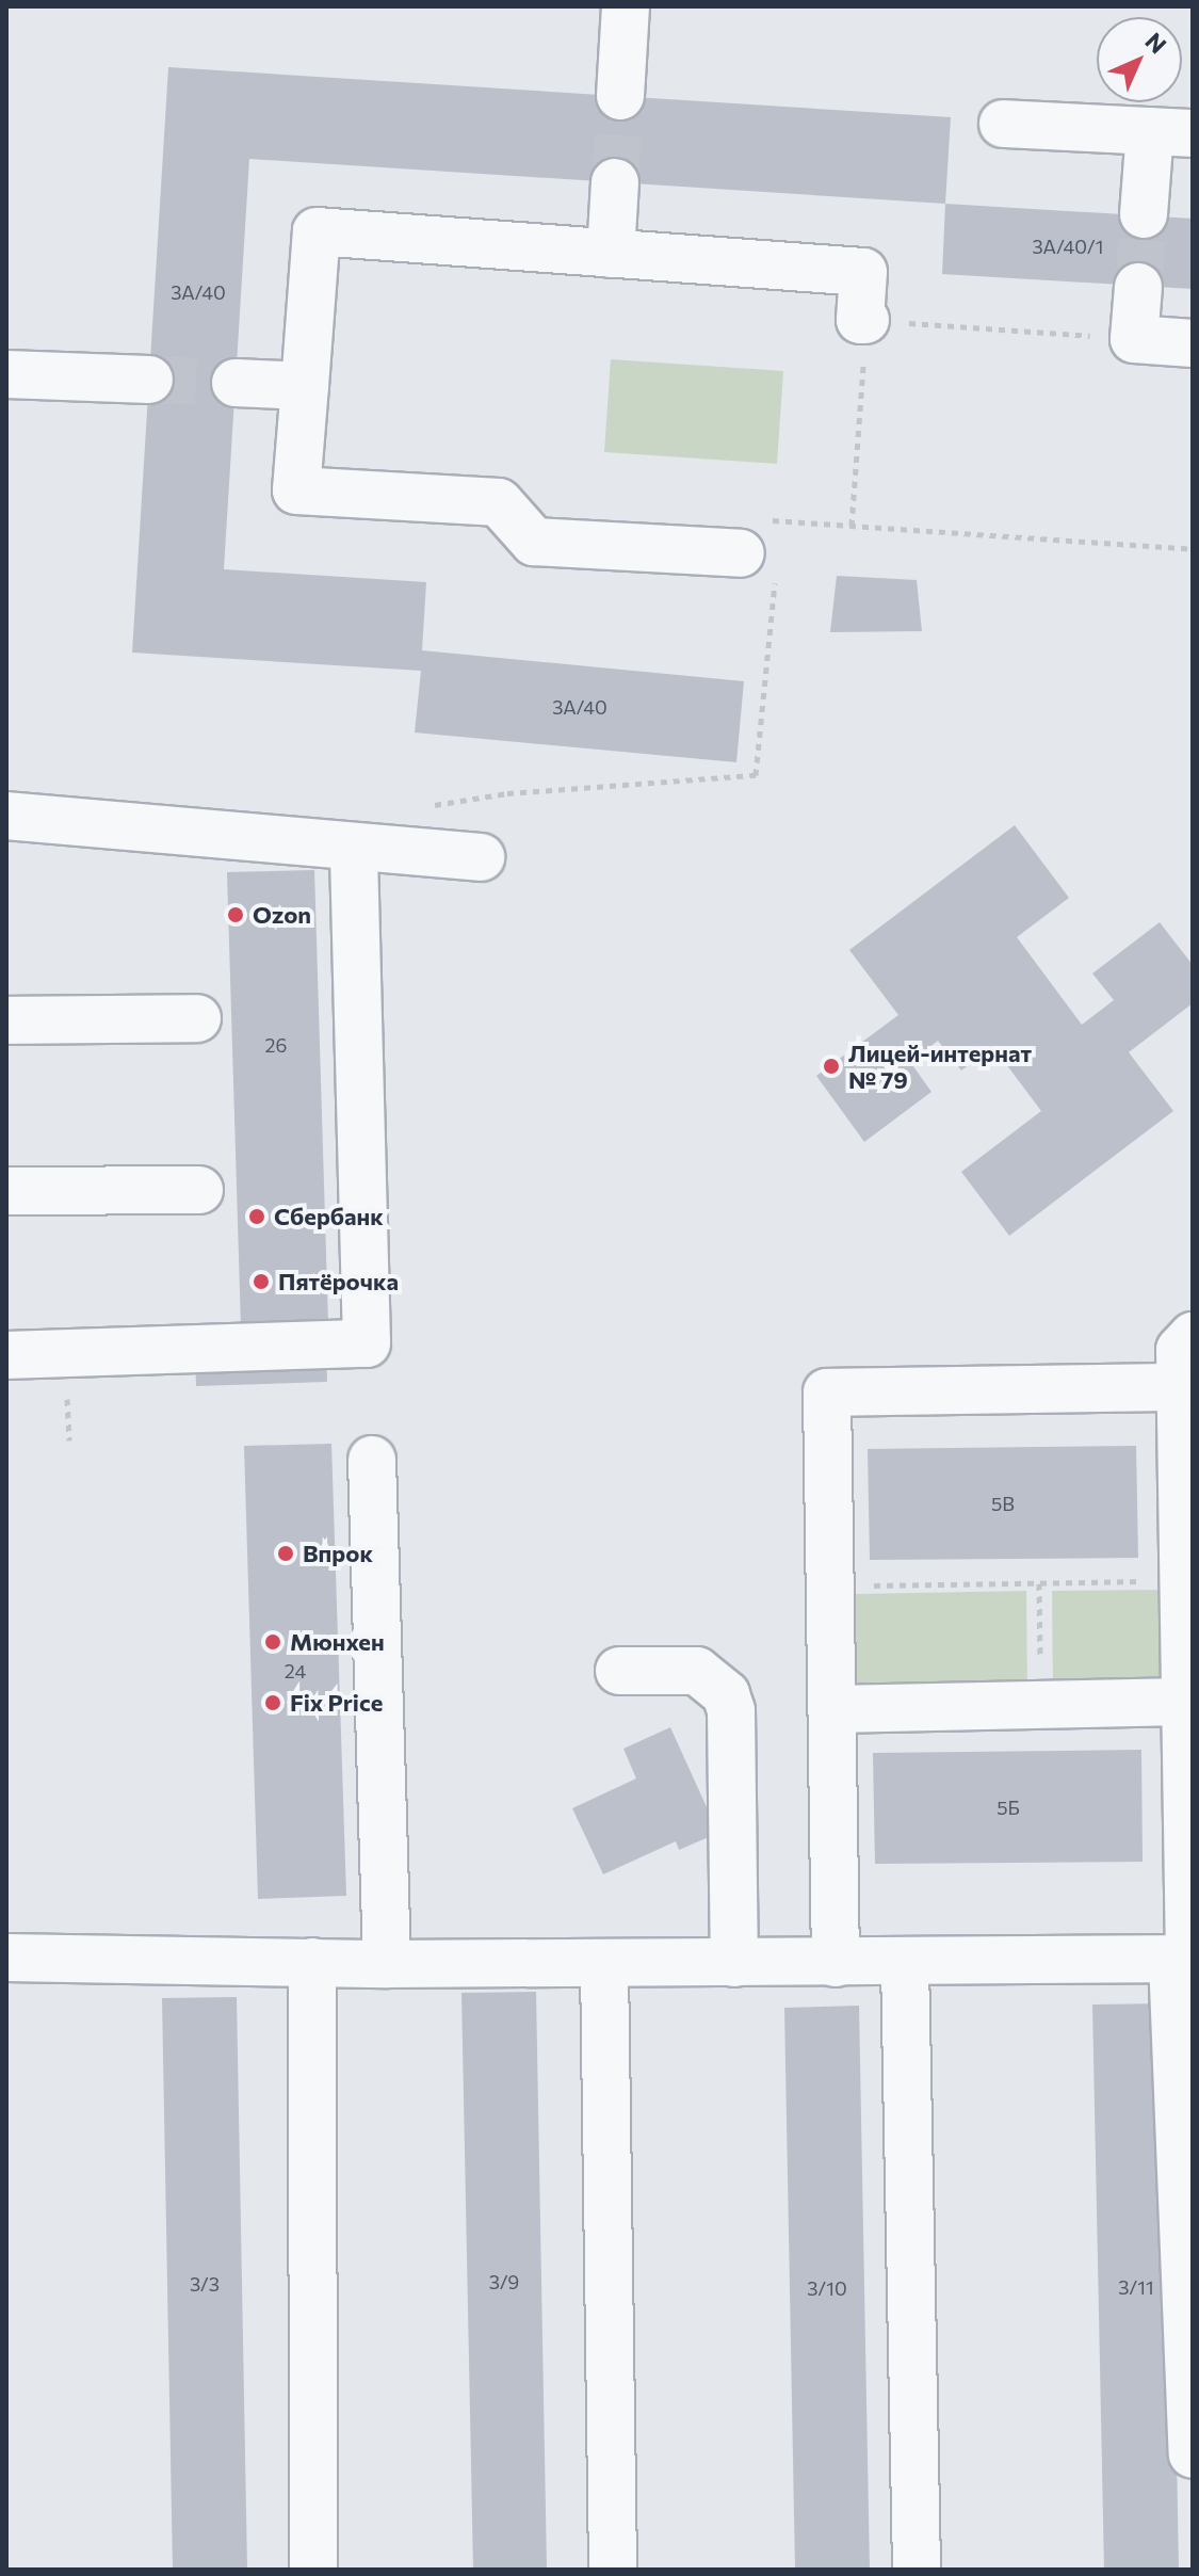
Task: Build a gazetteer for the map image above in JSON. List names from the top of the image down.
{
  "places": [
    "Ozon",
    "Лицей-интернат № 79",
    "Сбербанк",
    "Пятёрочка",
    "Впрок",
    "Мюнхен",
    "Fix Price"
  ],
  "house_numbers": [
    "3А/40/1",
    "3А/40",
    "3А/40",
    "26",
    "5В",
    "24",
    "5Б",
    "3/9",
    "3/3",
    "3/11",
    "3/10"
  ],
  "north": "top right"
}
